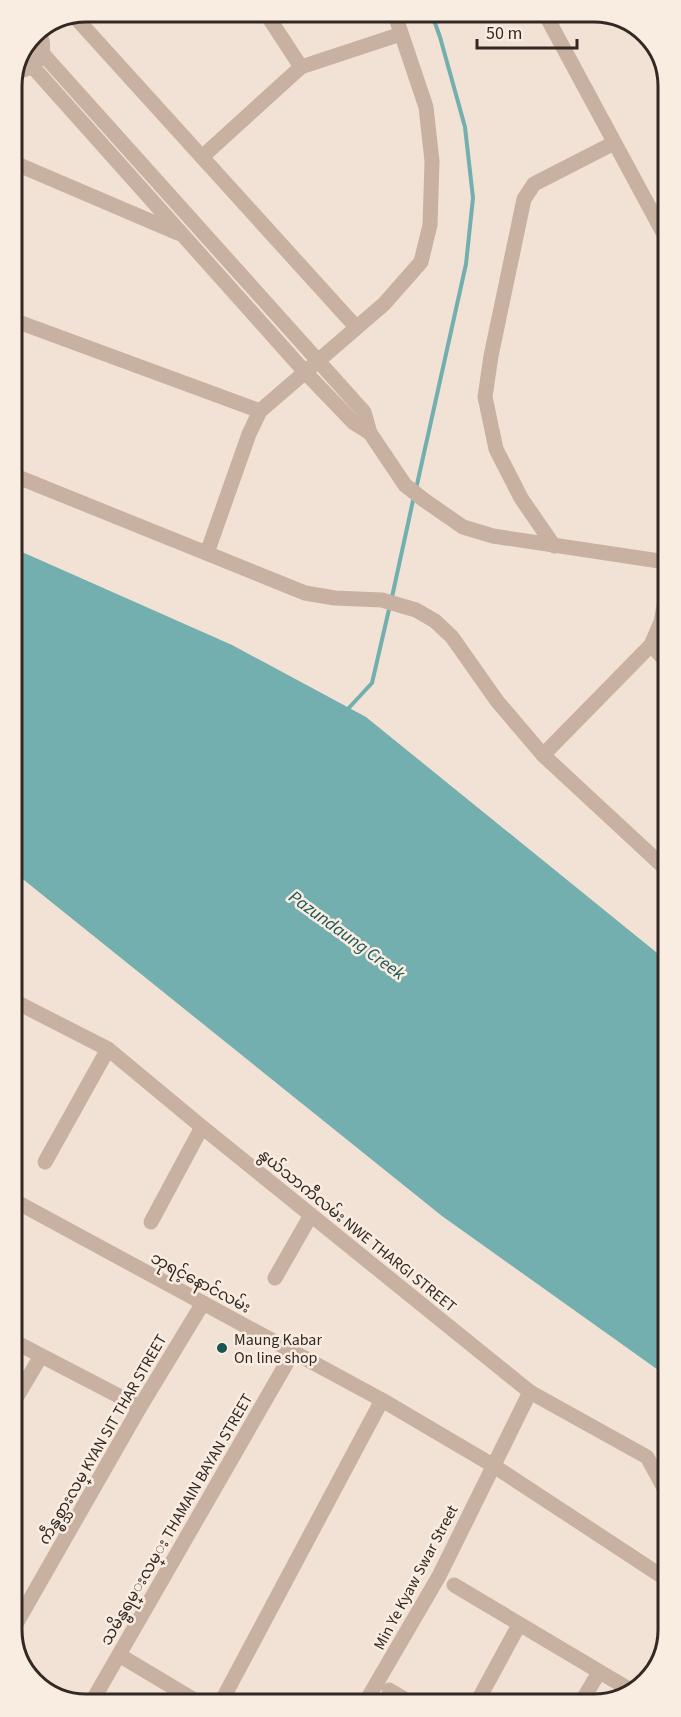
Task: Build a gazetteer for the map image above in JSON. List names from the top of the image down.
{
  "streets": {
    "street": [
      "နွယ်သာကီလမ်း NWE THARGI STREET",
      "ဘုရင့်နောင်လမ်း",
      "ကဵန္စစ္သားလမ္ KYAN SIT THAR STREET",
      "သမိန္ဗရမ္းလမ္း THAMAIN BAYAN STREET",
      "Min Ye Kyaw Swar Street"
    ]
  },
  "crossings": [
    ["နွယ်သာကီလမ်း NWE THARGI STREET", "Min Ye Kyaw Swar Street"],
    ["ဘုရင့်နောင်လမ်း", "ကဵန္စစ္သားလမ္ KYAN SIT THAR STREET"],
    ["ဘုရင့်နောင်လမ်း", "သမိန္ဗရမ္းလမ္း THAMAIN BAYAN STREET"],
    ["ဘုရင့်နောင်လမ်း", "Min Ye Kyaw Swar Street"]
  ],
  "water": ["Pazundaung Creek"],
  "places": ["Maung Kabar On line shop"],
  "scale_bar": "50 m"
}
